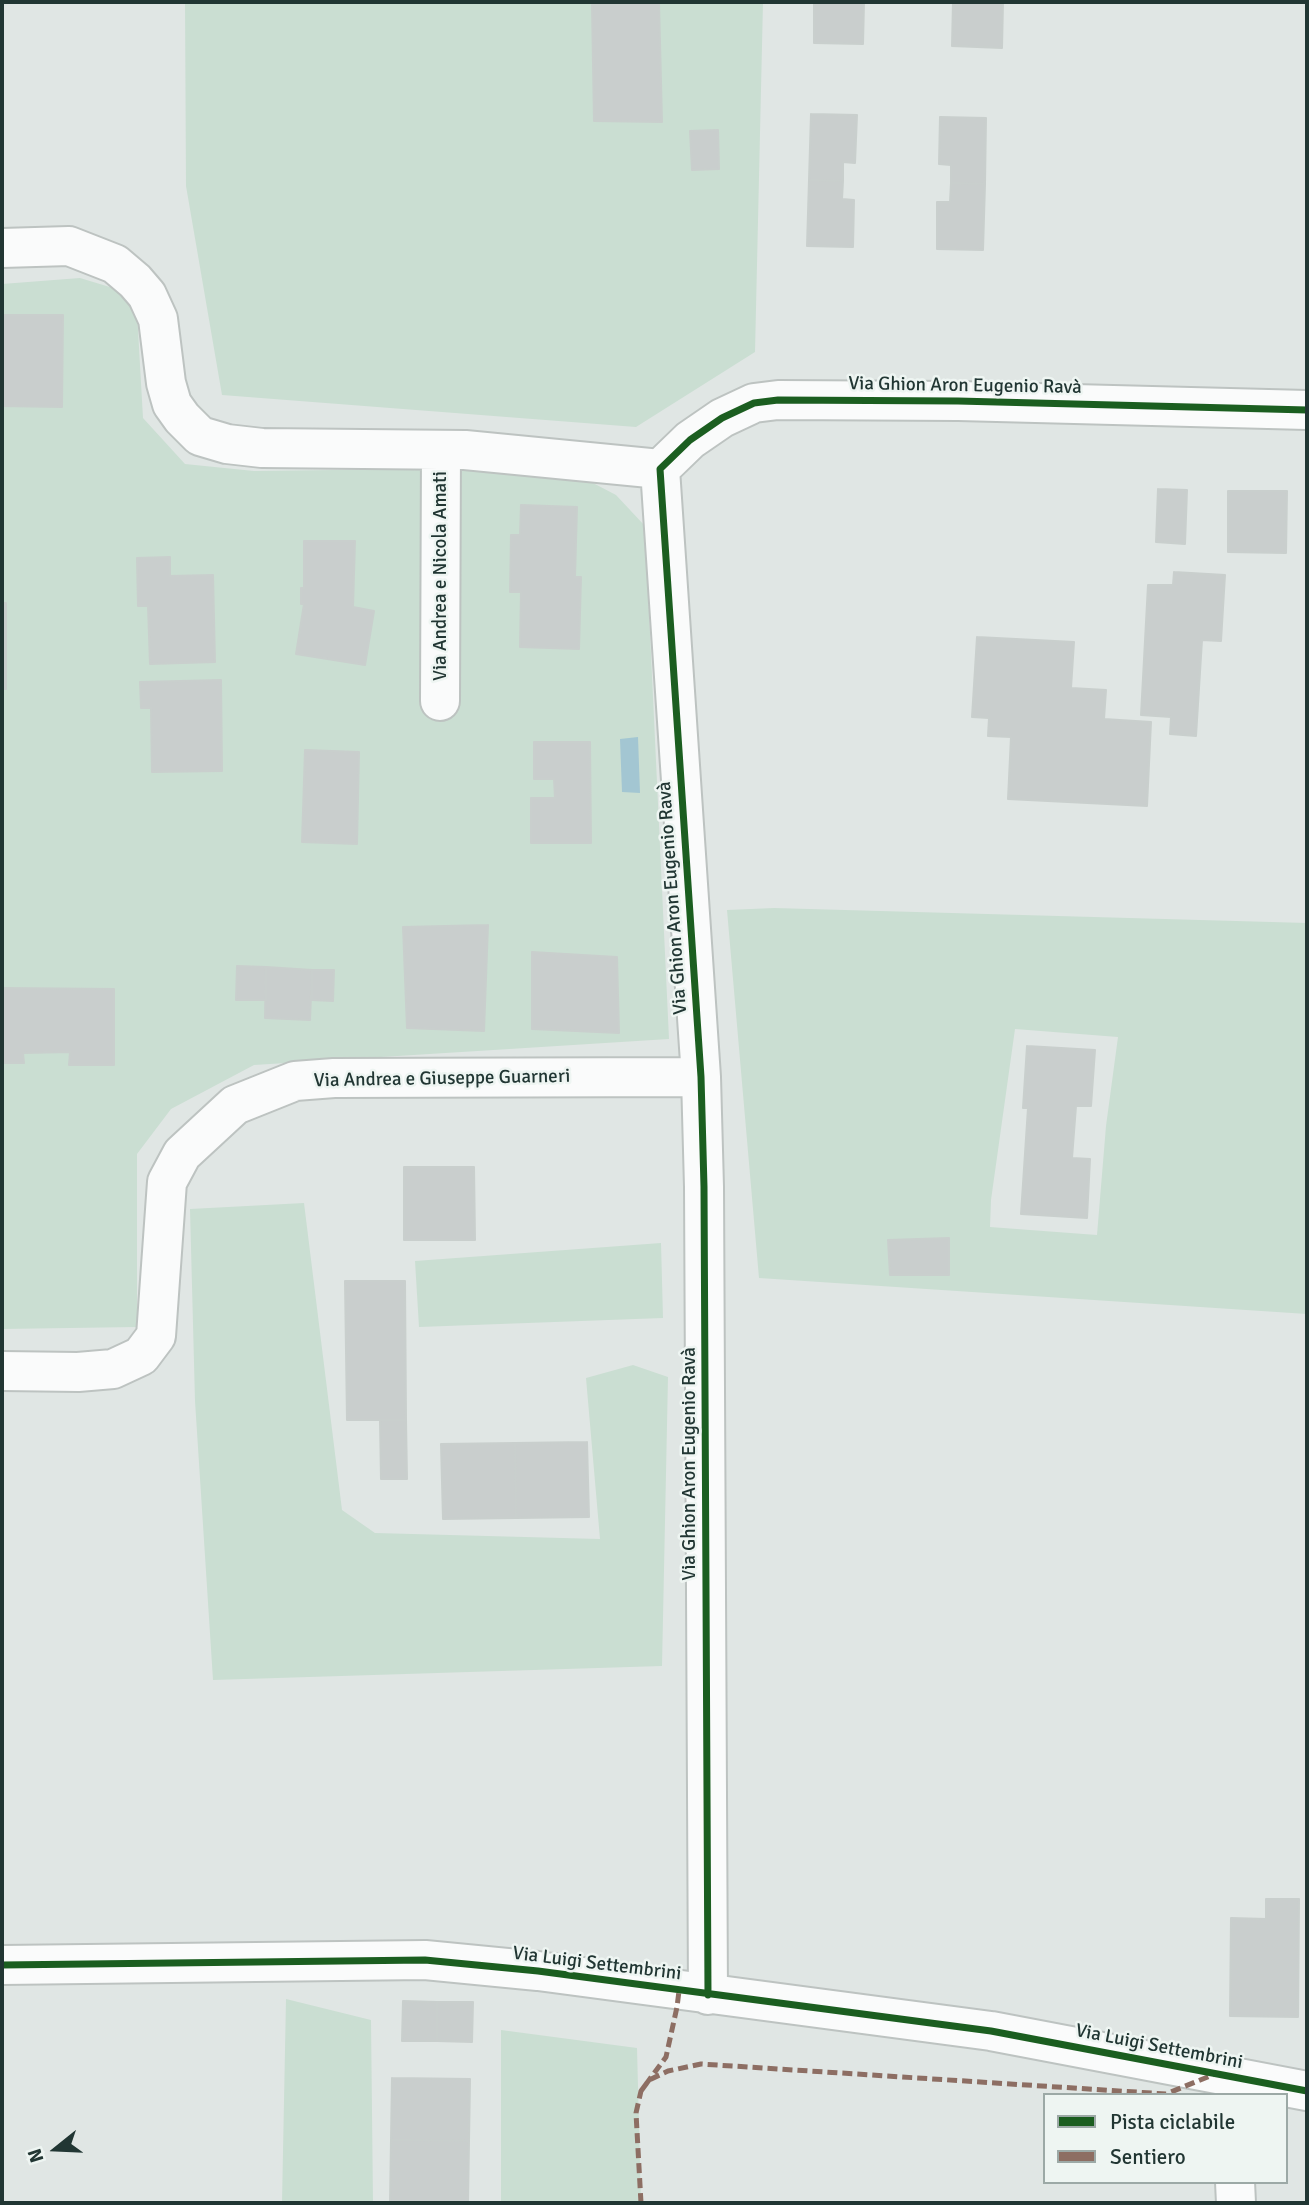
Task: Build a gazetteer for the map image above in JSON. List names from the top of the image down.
{
  "streets": {
    "street": [
      "Via Ghion Aron Eugenio Ravà",
      "Via Andrea e Nicola Amati",
      "Via Andrea e Giuseppe Guarneri",
      "Via Luigi Settembrini"
    ]
  },
  "crossings": [
    ["Via Ghion Aron Eugenio Ravà", "Via Andrea e Nicola Amati"],
    ["Via Ghion Aron Eugenio Ravà", "Via Andrea e Giuseppe Guarneri"],
    ["Via Ghion Aron Eugenio Ravà", "Via Luigi Settembrini"]
  ],
  "legend": ["Pista ciclabile", "Sentiero"],
  "north": "left"
}
